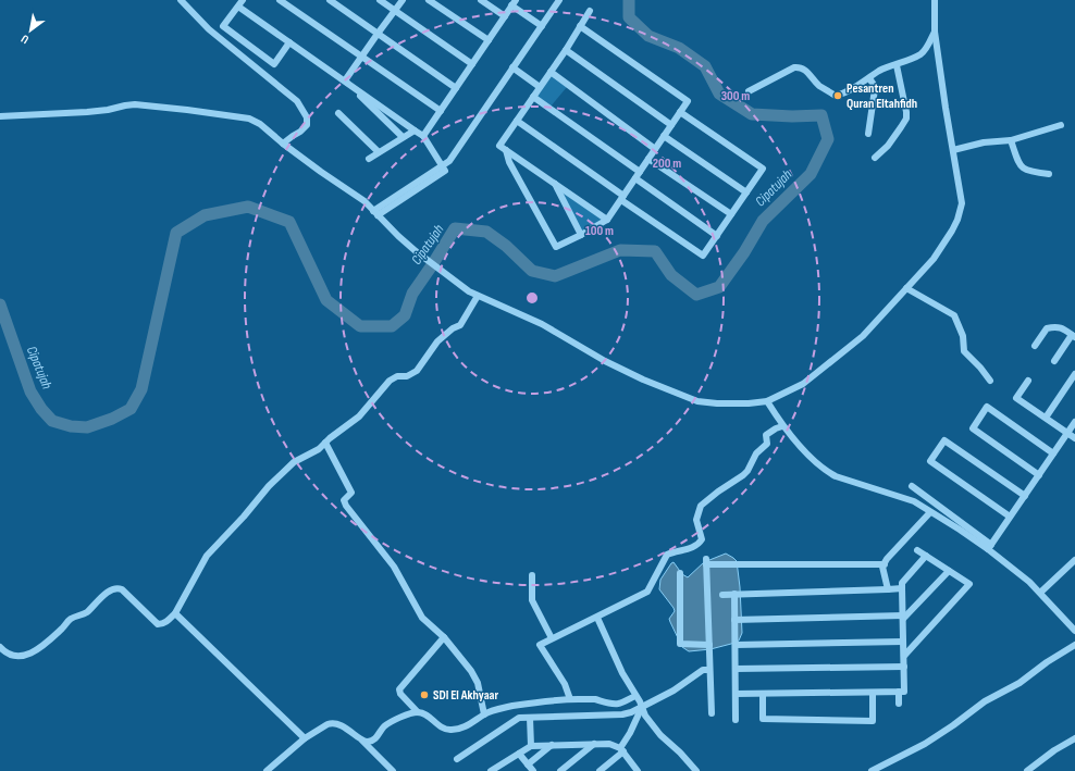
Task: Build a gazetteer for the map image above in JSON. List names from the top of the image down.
{
  "water": ["Cipatujah"],
  "places": ["Pesantren Quran Eltahfidh", "SDI El Akhyaar"],
  "north": "bottom left",
  "rings": ["300 m", "200 m", "100 m"]
}
